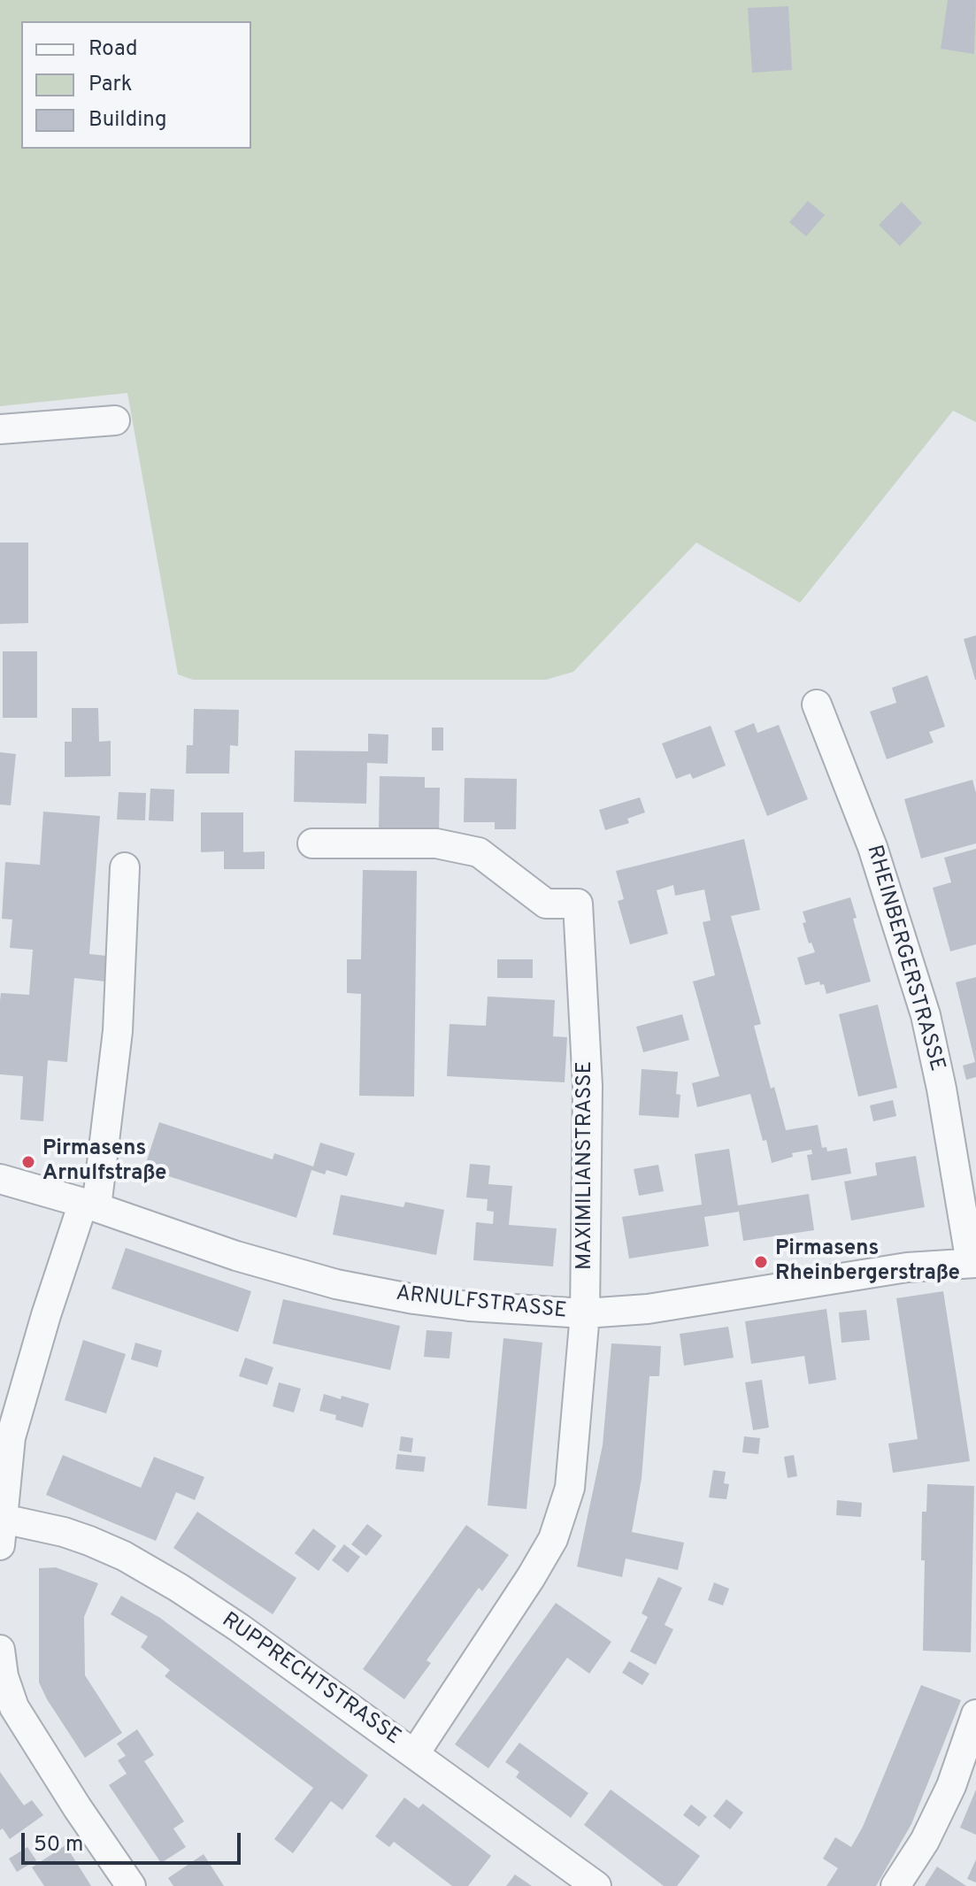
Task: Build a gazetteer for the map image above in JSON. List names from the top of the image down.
{
  "streets": {
    "street": [
      "RHEINBERGERSTRASSE",
      "MAXIMILIANSTRASSE",
      "ARNULFSTRASSE",
      "RUPPRECHTSTRASSE"
    ]
  },
  "crossings": [
    ["RHEINBERGERSTRASSE", "ARNULFSTRASSE"],
    ["MAXIMILIANSTRASSE", "ARNULFSTRASSE"],
    ["MAXIMILIANSTRASSE", "RUPPRECHTSTRASSE"]
  ],
  "places": ["Pirmasens Arnulfstraße", "Pirmasens Rheinbergerstraße"],
  "legend": ["Road", "Park", "Building"],
  "scale_bar": "50 m"
}
